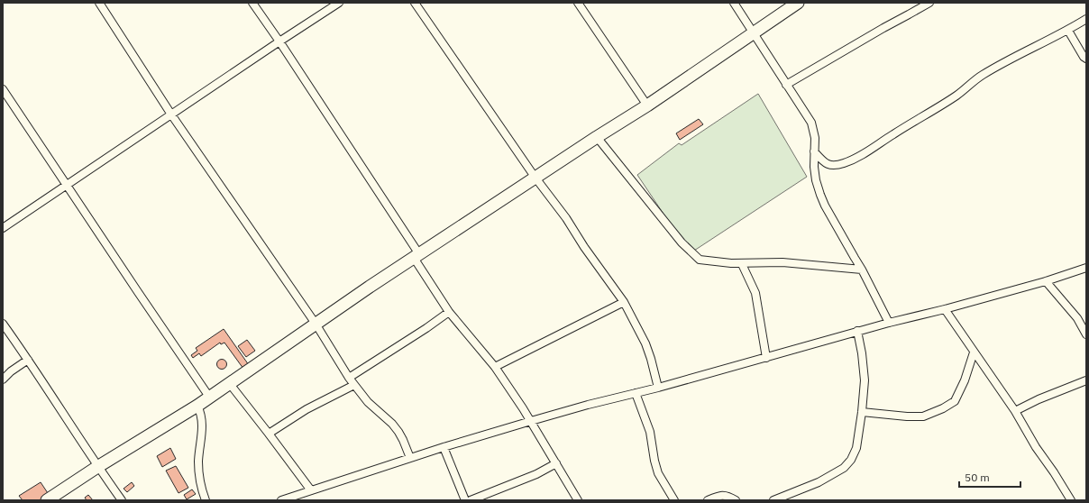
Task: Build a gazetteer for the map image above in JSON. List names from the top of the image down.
{
  "scale_bar": "50 m"
}
